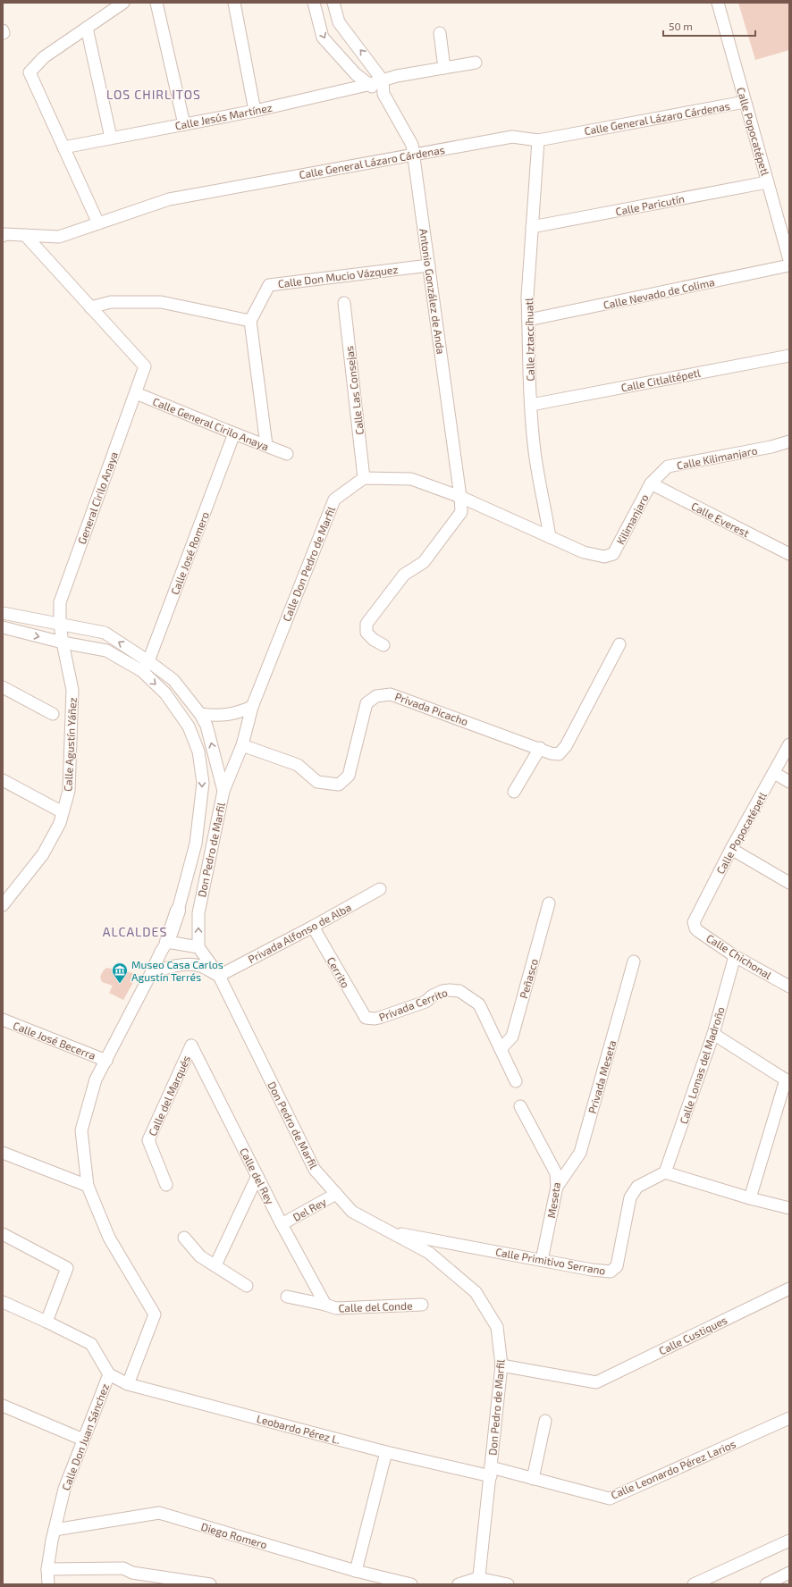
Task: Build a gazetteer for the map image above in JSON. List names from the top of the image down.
{
  "streets": {
    "street": [
      "Calle Jesús Martínez",
      "Calle General Lázaro Cárdenas",
      "Calle Popocatépetl",
      "Calle Paricutín",
      "Calle Don Mucio Vázquez",
      "Antonio González de Anda",
      "Calle Nevado de Colima",
      "Calle Iztaccíhuatl",
      "Calle Citlaltépetl",
      "Calle Las Consejas",
      "Calle General Cirilo Anaya",
      "Calle Kilimanjaro",
      "General Cirilo Anaya",
      "Kilimanjaro",
      "Calle Everest",
      "Calle José Romero",
      "Calle Don Pedro de Marfil",
      "Privada Picacho",
      "Calle Agustín Yáñez",
      "Don Pedro de Marfil",
      "Privada Alfonso de Alba",
      "Calle Chichonal",
      "Cerrito",
      "Peñasco",
      "Privada Cerrito",
      "Calle José Becerra",
      "Calle Lomas del Madroño",
      "Privada Meseta",
      "Calle del Marqués",
      "Calle del Rey",
      "Meseta",
      "Del Rey",
      "Calle Primitivo Serrano",
      "Calle del Conde",
      "Calle Custiques",
      "Leobardo Pérez L.",
      "Calle Don Juan Sánchez",
      "Calle Leonardo Pérez Larios",
      "Diego Romero"
    ]
  },
  "crossings": [
    ["Calle Jesús Martínez", "Antonio González de Anda"],
    ["Calle General Lázaro Cárdenas", "Calle Popocatépetl"],
    ["Calle General Lázaro Cárdenas", "Antonio González de Anda"],
    ["Calle General Lázaro Cárdenas", "Calle Iztaccíhuatl"],
    ["Calle Popocatépetl", "Calle Paricutín"],
    ["Calle Popocatépetl", "Calle Chichonal"],
    ["Calle Paricutín", "Calle Iztaccíhuatl"],
    ["Calle Don Mucio Vázquez", "Antonio González de Anda"],
    ["Calle Nevado de Colima", "Calle Iztaccíhuatl"],
    ["Calle Iztaccíhuatl", "Calle Citlaltépetl"],
    ["Calle Iztaccíhuatl", "Kilimanjaro"],
    ["Calle Las Consejas", "Calle Don Pedro de Marfil"],
    ["Calle General Cirilo Anaya", "General Cirilo Anaya"],
    ["Calle General Cirilo Anaya", "Calle José Romero"],
    ["Calle Kilimanjaro", "Kilimanjaro"],
    ["Calle Kilimanjaro", "Calle Everest"],
    ["General Cirilo Anaya", "Calle Agustín Yáñez"],
    ["Kilimanjaro", "Calle Everest"],
    ["Calle Don Pedro de Marfil", "Privada Picacho"],
    ["Calle Don Pedro de Marfil", "Don Pedro de Marfil"],
    ["Don Pedro de Marfil", "Privada Alfonso de Alba"],
    ["Don Pedro de Marfil", "Del Rey"],
    ["Don Pedro de Marfil", "Calle Primitivo Serrano"],
    ["Don Pedro de Marfil", "Calle Custiques"],
    ["Don Pedro de Marfil", "Leobardo Pérez L."],
    ["Don Pedro de Marfil", "Calle Leonardo Pérez Larios"],
    ["Privada Alfonso de Alba", "Cerrito"],
    ["Calle Chichonal", "Calle Lomas del Madroño"],
    ["Cerrito", "Privada Cerrito"],
    ["Peñasco", "Privada Cerrito"],
    ["Calle Lomas del Madroño", "Calle Primitivo Serrano"],
    ["Privada Meseta", "Meseta"],
    ["Calle del Marqués", "Calle del Rey"],
    ["Calle del Rey", "Del Rey"],
    ["Calle del Rey", "Calle del Conde"],
    ["Meseta", "Calle Primitivo Serrano"],
    ["Leobardo Pérez L.", "Calle Don Juan Sánchez"],
    ["Leobardo Pérez L.", "Calle Leonardo Pérez Larios"],
    ["Calle Don Juan Sánchez", "Diego Romero"]
  ],
  "districts": ["LOS CHIRLITOS", "ALCALDES"],
  "places": {
    "museum": ["Museo Casa Carlos Agustín Terrés"]
  },
  "scale_bar": "50 m"
}
